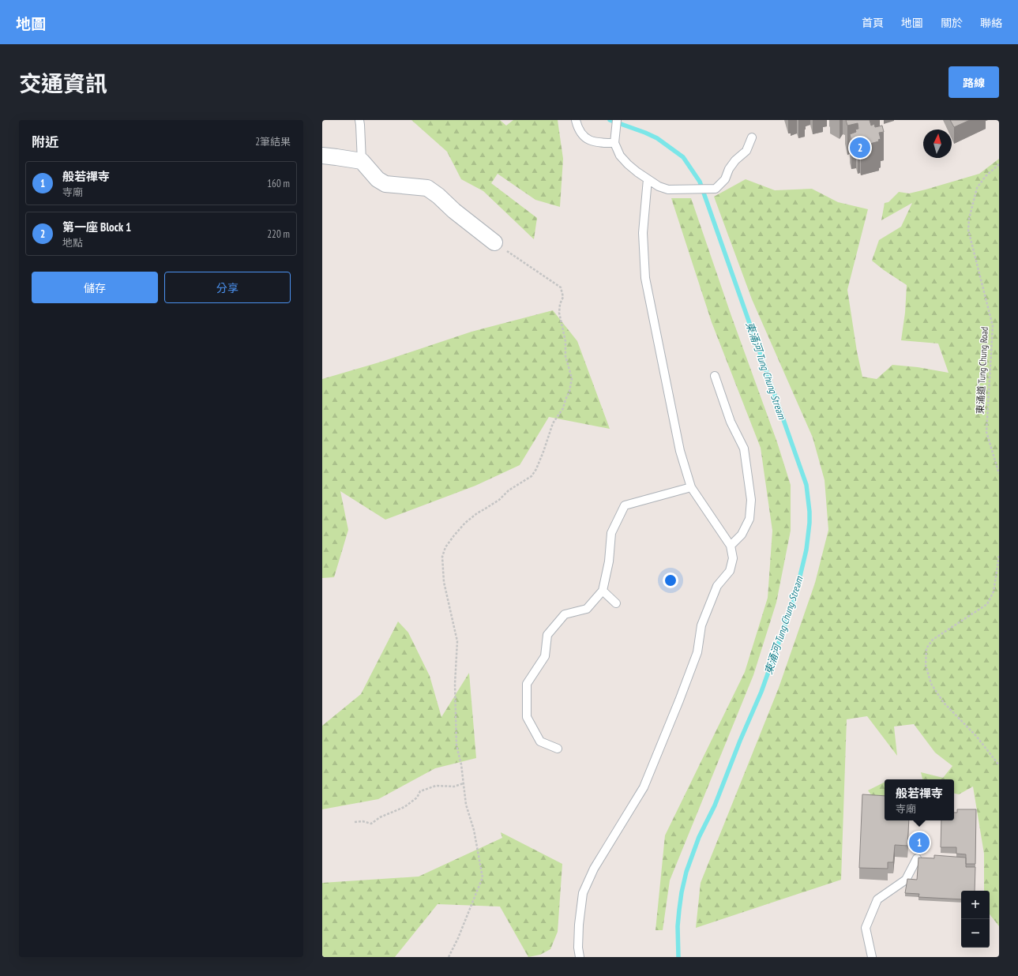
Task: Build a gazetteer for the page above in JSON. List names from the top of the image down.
{
  "streets": {
    "path": ["東涌道 Tung Chung Road"]
  },
  "water": ["東涌河 Tung Chung Stream"],
  "north": "top",
  "page": {
    "header": "地圖",
    "nav": [
      "首頁",
      "地圖",
      "關於",
      "聯絡"
    ],
    "title": "交通資訊",
    "buttons": [
      "路線",
      ["儲存", "分享"]
    ],
    "heading": ["附近", "2筆結果"],
    "pins": ["2", "1"],
    "list": [
      {
        "mark": "1",
        "name": "般若禪寺",
        "note": "寺廟",
        "value": "160 m"
      },
      {
        "mark": "2",
        "name": "第一座 Block 1",
        "note": "地點",
        "value": "220 m"
      }
    ],
    "popup": ["般若禪寺", "寺廟"],
    "map_buttons": ["+", "−"]
  }
}
